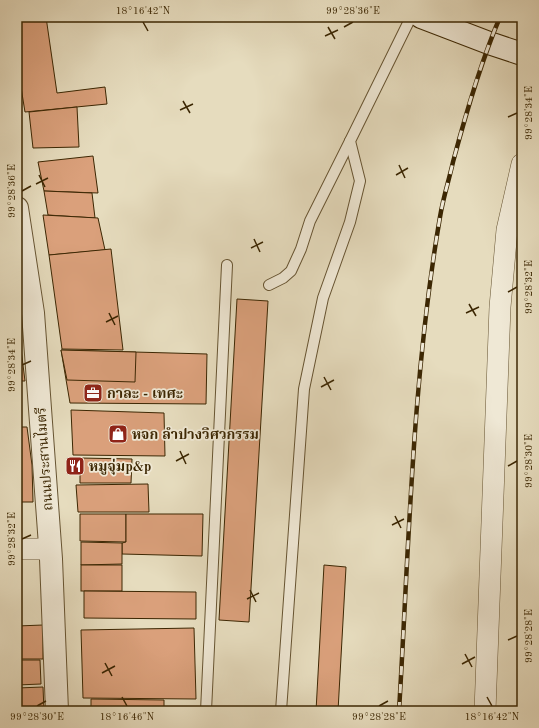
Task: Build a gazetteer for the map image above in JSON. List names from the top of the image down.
{
  "streets": {
    "street": ["ถนนประสานไมตรี"]
  },
  "places": {
    "office": ["กาละ - เทศะ"],
    "shop": ["หจก ลำปางวิศวกรรม"],
    "restaurant": ["หมูจุ่มp&p"]
  },
  "coordinates": [
    "18°16'42\"N",
    "99°28'36\"E",
    "99°28'34\"E",
    "99°28'32\"E",
    "99°28'30\"E",
    "99°28'28\"E",
    "18°16'46\"N"
  ]
}
